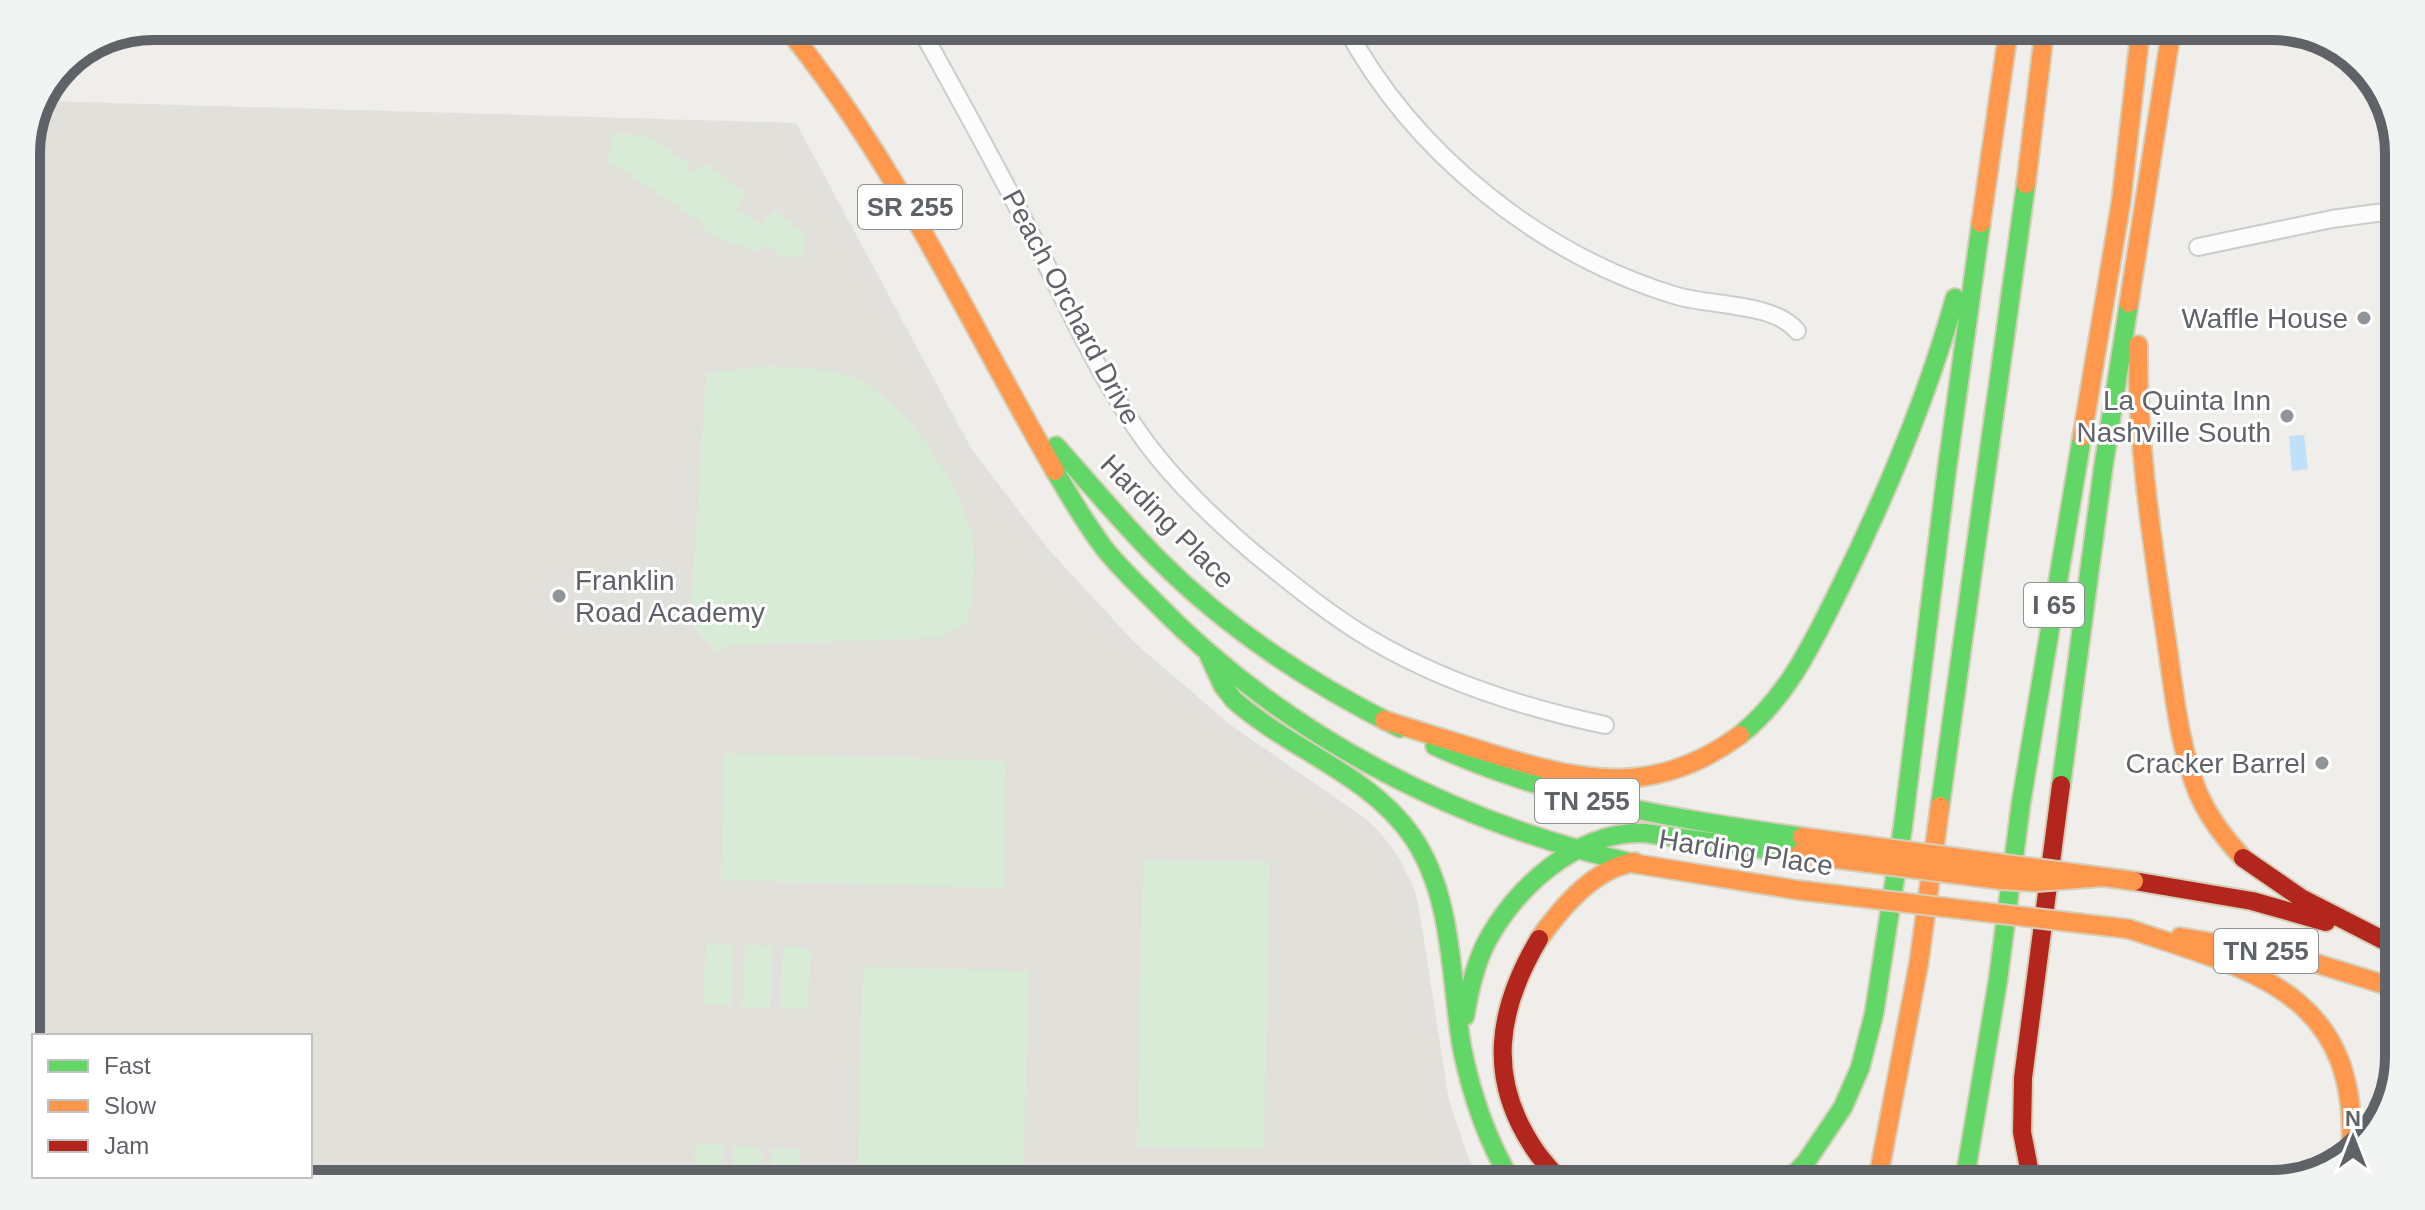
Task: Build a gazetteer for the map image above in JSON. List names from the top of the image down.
{
  "streets": {
    "main road": [
      "SR 255",
      "Harding Place",
      "I 65",
      "TN 255"
    ],
    "street": ["Peach Orchard Drive"]
  },
  "crossings": [
    ["Harding Place", "TN 255"]
  ],
  "places": [
    "Waffle House",
    "La Quinta Inn Nashville South",
    "Franklin Road Academy",
    "Cracker Barrel"
  ],
  "legend": ["Fast", "Slow", "Jam"],
  "north": "top"
}
